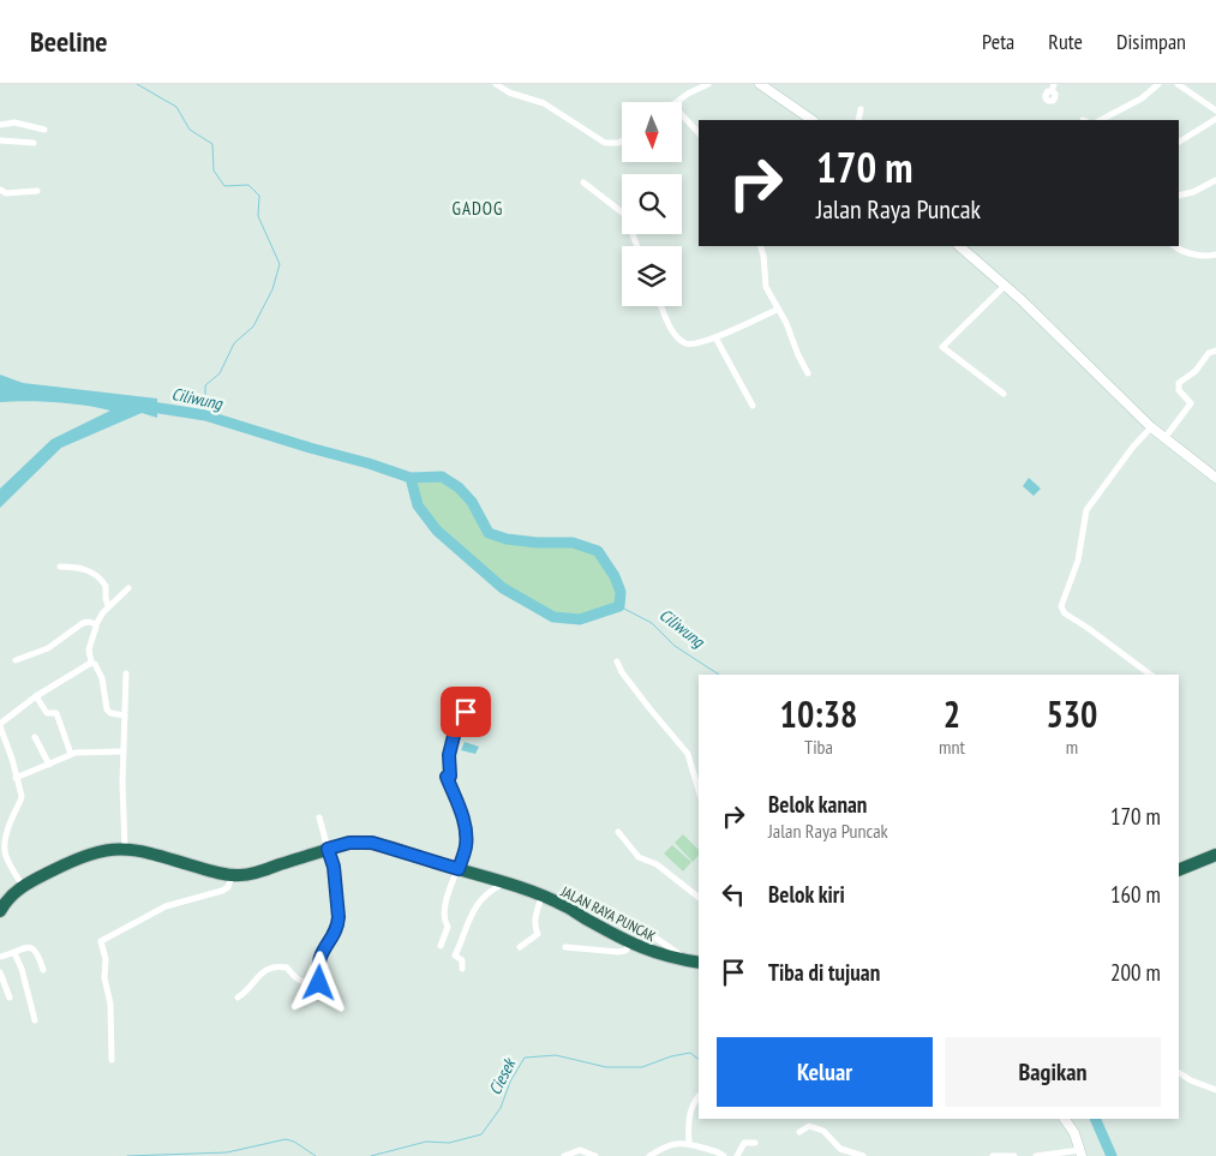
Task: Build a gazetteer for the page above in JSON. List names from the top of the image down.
{
  "streets": {
    "highway": ["JALAN RAYA PUNCAK"]
  },
  "districts": ["GADOG"],
  "water": ["Ciliwung", "Ciesek"],
  "north": "bottom",
  "page": {
    "header": "Beeline",
    "nav": ["Peta", "Rute", "Disimpan"],
    "turn": ["170 m", "Jalan Raya Puncak"],
    "eta": [
      "10:38",
      "Tiba",
      "2",
      "mnt",
      "530",
      "m"
    ],
    "list": [
      {
        "name": "Belok kanan",
        "note": "Jalan Raya Puncak",
        "value": "170 m"
      },
      {
        "name": "Belok kiri",
        "value": "160 m"
      },
      {
        "name": "Tiba di tujuan",
        "value": "200 m"
      }
    ],
    "buttons": ["Keluar", "Bagikan"]
  }
}
